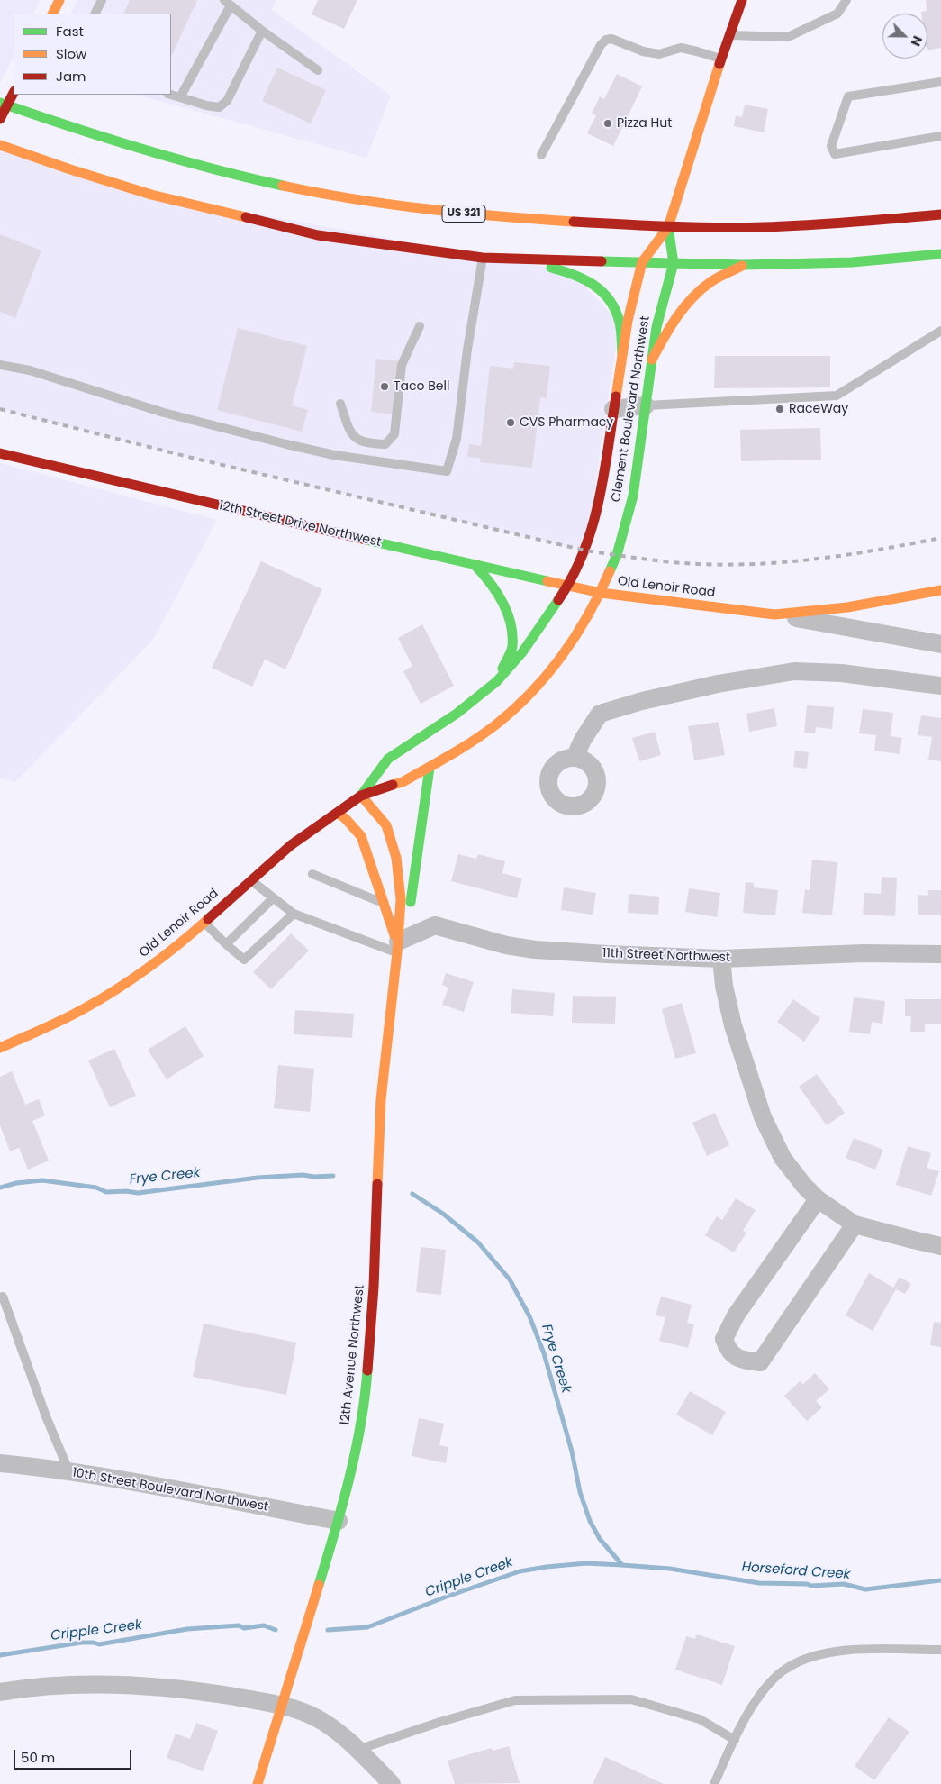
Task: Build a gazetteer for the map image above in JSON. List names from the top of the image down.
{
  "streets": {
    "main road": [
      "US 321",
      "Clement Boulevard Northwest",
      "12th Street Drive Northwest",
      "Old Lenoir Road",
      "12th Avenue Northwest"
    ],
    "street": ["11th Street Northwest", "10th Street Boulevard Northwest"]
  },
  "crossings": [
    ["US 321", "Clement Boulevard Northwest"],
    ["Clement Boulevard Northwest", "12th Street Drive Northwest"],
    ["Clement Boulevard Northwest", "Old Lenoir Road"],
    ["12th Street Drive Northwest", "Old Lenoir Road"],
    ["Old Lenoir Road", "12th Avenue Northwest"],
    ["11th Street Northwest", "12th Avenue Northwest"],
    ["12th Avenue Northwest", "10th Street Boulevard Northwest"]
  ],
  "water": ["Frye Creek", "Horseford Creek", "Cripple Creek"],
  "places": [
    "Pizza Hut",
    "Taco Bell",
    "RaceWay",
    "CVS Pharmacy"
  ],
  "legend": ["Fast", "Slow", "Jam"],
  "scale_bar": "50 m",
  "north": "bottom right"
}
